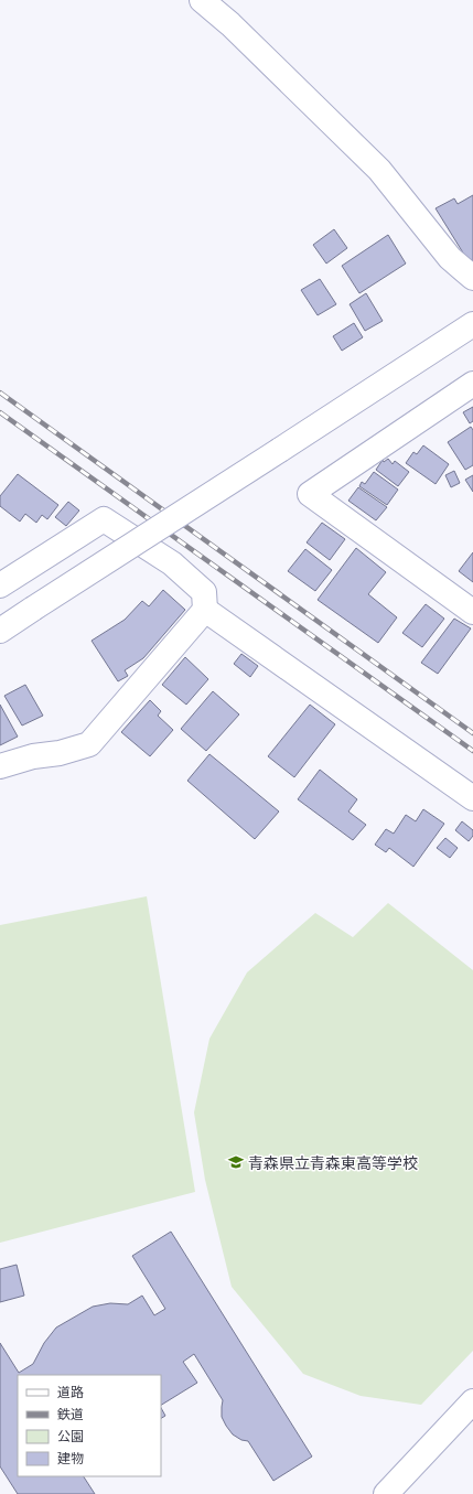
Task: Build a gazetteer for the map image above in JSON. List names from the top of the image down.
{
  "places": {
    "school or university": ["青森県立青森東高等学校"]
  },
  "legend": [
    "道路",
    "鉄道",
    "公園",
    "建物"
  ]
}
